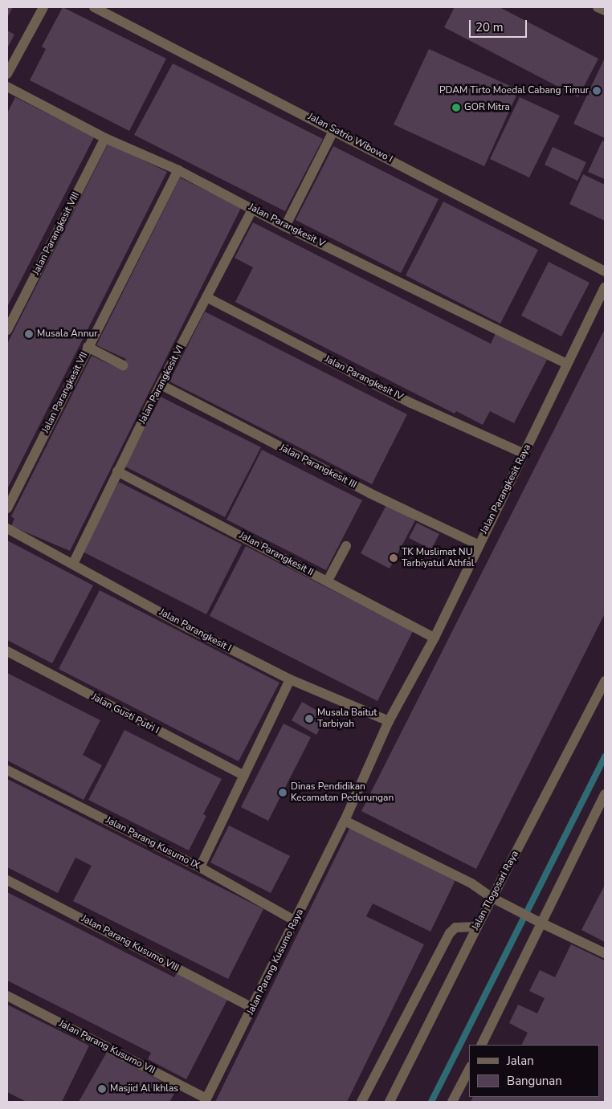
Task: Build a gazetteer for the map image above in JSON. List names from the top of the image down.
{
  "streets": {
    "street": [
      "Jalan Satrio Wibowo I",
      "Jalan Parangkesit V",
      "Jalan Parangkesit VIII",
      "Jalan Parangkesit IV",
      "Jalan Parangkesit VI",
      "Jalan Parangkesit VII",
      "Jalan Parangkesit III",
      "Jalan Parangkesit Raya",
      "Jalan Parangkesit II",
      "Jalan Parangkesit I",
      "Jalan Gusti Putri I",
      "Jalan Parang Kusumo IX",
      "Jalan Tlogosari Raya",
      "Jalan Parang Kusumo VIII",
      "Jalan Parang Kusumo Raya",
      "Jalan Parang Kusumo VII"
    ]
  },
  "crossings": [
    ["Jalan Parangkesit V", "Jalan Parangkesit VIII"],
    ["Jalan Parangkesit V", "Jalan Parangkesit VI"],
    ["Jalan Parangkesit V", "Jalan Parangkesit VII"],
    ["Jalan Parangkesit V", "Jalan Parangkesit Raya"],
    ["Jalan Parangkesit IV", "Jalan Parangkesit VI"],
    ["Jalan Parangkesit IV", "Jalan Parangkesit Raya"],
    ["Jalan Parangkesit VI", "Jalan Parangkesit III"],
    ["Jalan Parangkesit VI", "Jalan Parangkesit II"],
    ["Jalan Parangkesit VI", "Jalan Parangkesit I"],
    ["Jalan Parangkesit III", "Jalan Parangkesit Raya"],
    ["Jalan Parangkesit Raya", "Jalan Parangkesit II"],
    ["Jalan Parangkesit Raya", "Jalan Parangkesit I"],
    ["Jalan Parangkesit Raya", "Jalan Parang Kusumo Raya"],
    ["Jalan Parang Kusumo IX", "Jalan Parang Kusumo Raya"],
    ["Jalan Parang Kusumo VIII", "Jalan Parang Kusumo Raya"],
    ["Jalan Parang Kusumo Raya", "Jalan Parang Kusumo VII"]
  ],
  "places": [
    "PDAM Tirto Moedal Cabang Timur",
    "GOR Mitra",
    "Musala Annur",
    "TK Muslimat NU Tarbiyatul Athfal",
    "Musala Baitut Tarbiyah",
    "Dinas Pendidikan Kecamatan Pedurungan",
    "Masjid Al Ikhlas"
  ],
  "legend": ["Jalan", "Bangunan"],
  "scale_bar": "20 m"
}
